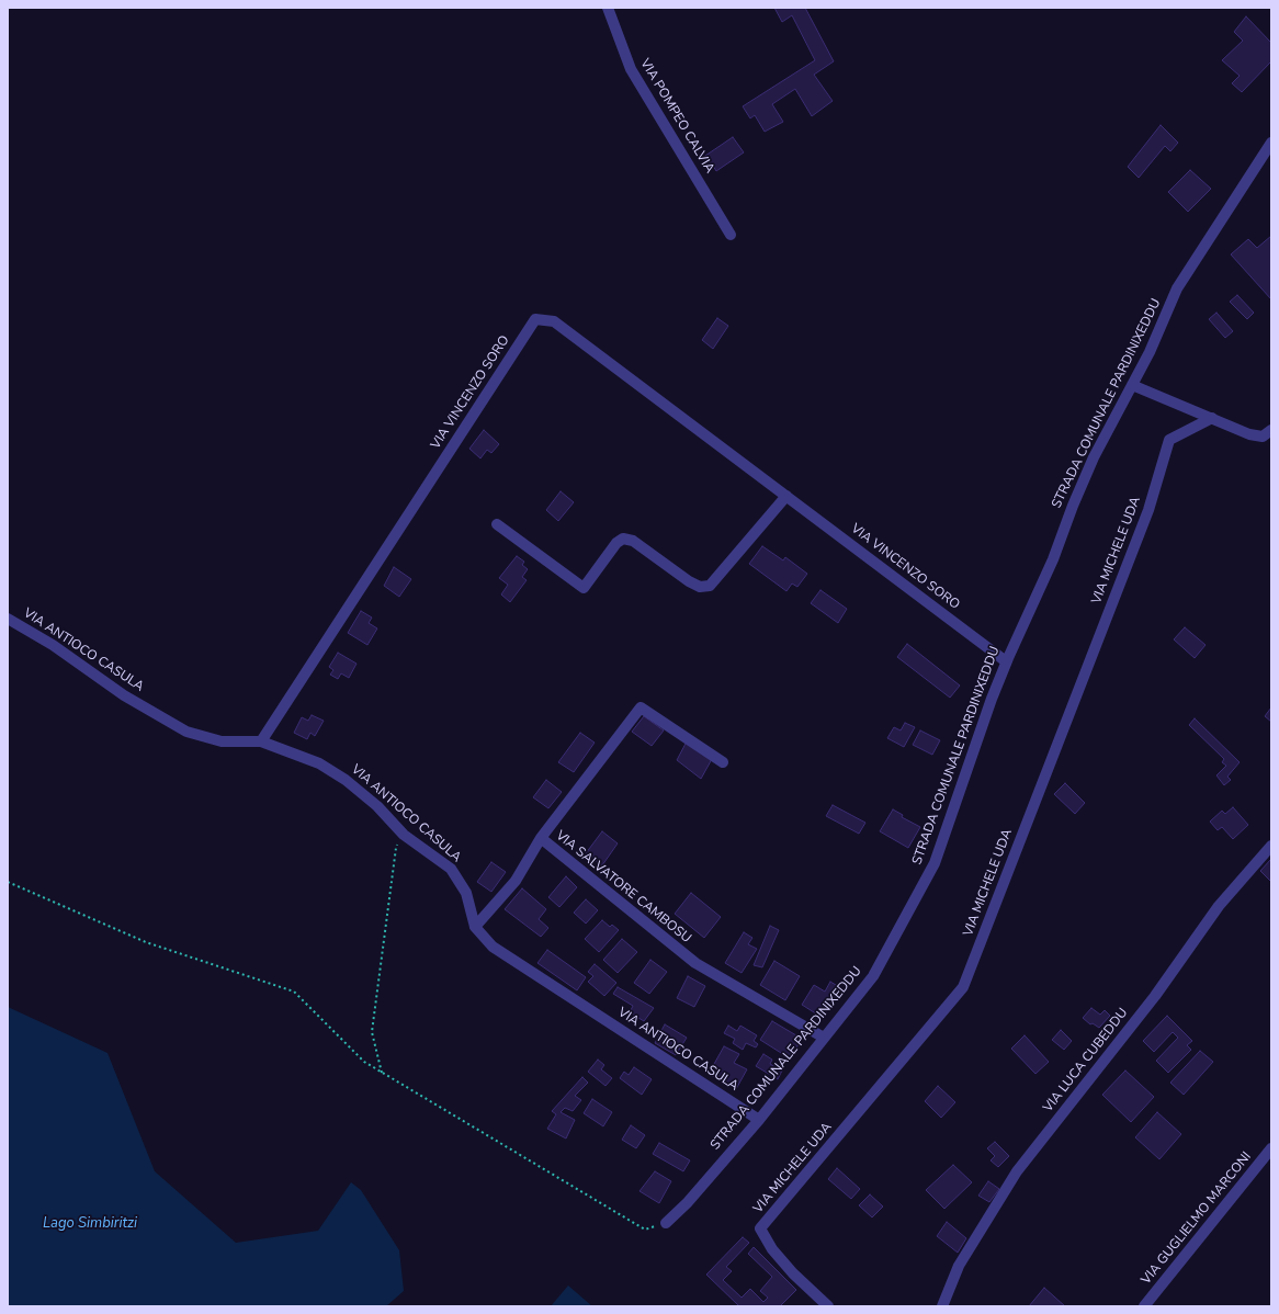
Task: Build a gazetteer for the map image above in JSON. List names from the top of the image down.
{
  "streets": {
    "street": [
      "VIA POMPEO CALVIA",
      "VIA VINCENZO SORO",
      "STRADA COMUNALE PARDINIXEDDU",
      "VIA MICHELE UDA",
      "VIA ANTIOCO CASULA",
      "VIA SALVATORE CAMBOSU",
      "VIA LUCA CUBEDDU",
      "VIA GUGLIELMO MARCONI"
    ]
  },
  "crossings": [
    ["VIA VINCENZO SORO", "STRADA COMUNALE PARDINIXEDDU"],
    ["VIA VINCENZO SORO", "VIA ANTIOCO CASULA"],
    ["STRADA COMUNALE PARDINIXEDDU", "VIA ANTIOCO CASULA"],
    ["STRADA COMUNALE PARDINIXEDDU", "VIA SALVATORE CAMBOSU"]
  ],
  "water": ["Lago Simbiritzi"]
}
